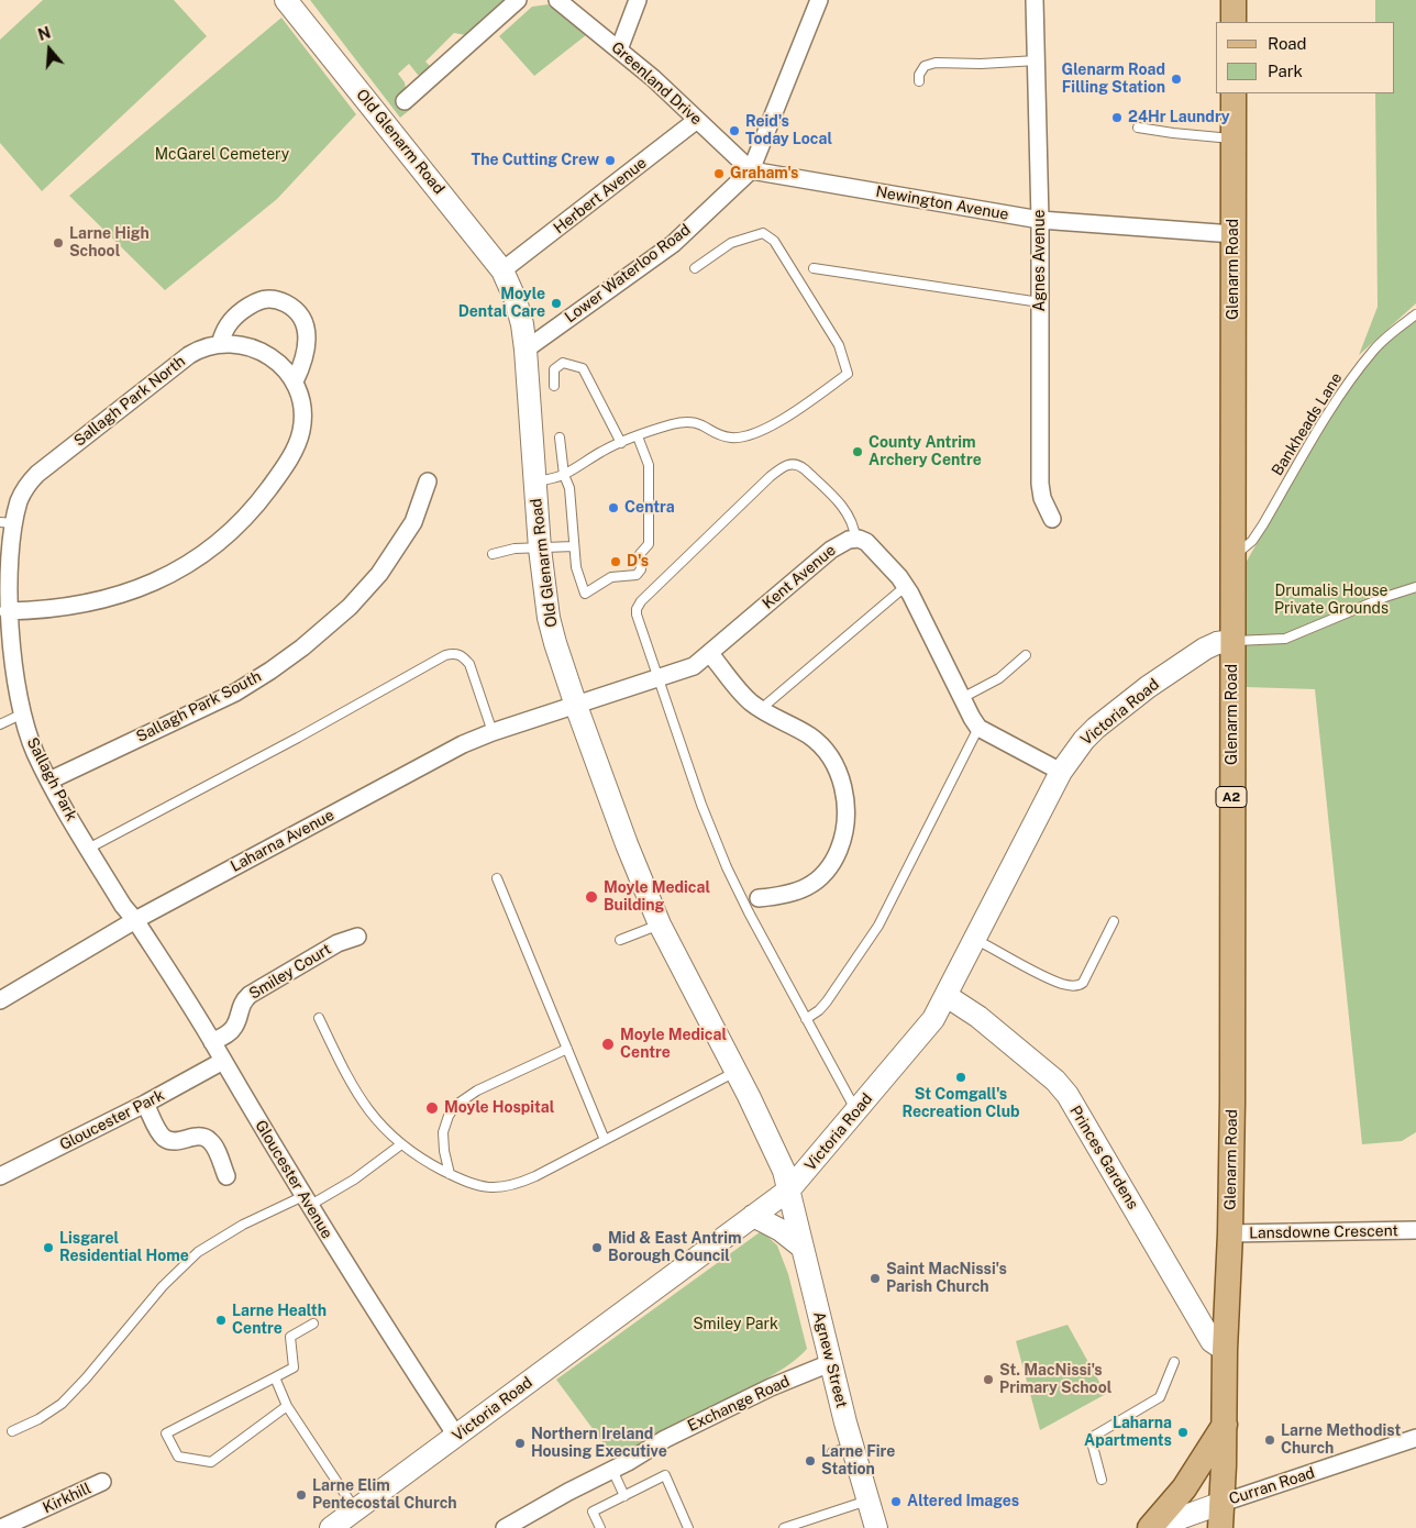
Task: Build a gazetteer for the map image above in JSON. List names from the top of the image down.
{
  "streets": {
    "main road": ["Glenarm Road", "A2"],
    "street": [
      "Greenland Drive",
      "Old Glenarm Road",
      "Herbert Avenue",
      "Newington Avenue",
      "Agnes Avenue",
      "Lower Waterloo Road",
      "Sallagh Park North",
      "Kent Avenue",
      "Sallagh Park South",
      "Victoria Road",
      "Sallagh Park",
      "Laharna Avenue",
      "Smiley Court",
      "Gloucester Park",
      "Princes Gardens",
      "Gloucester Avenue",
      "Lansdowne Crescent",
      "Agnew Street",
      "Exchange Road",
      "Curran Road",
      "Kirkhill"
    ],
    "lane": ["Bankheads Lane"]
  },
  "crossings": [
    ["Greenland Drive", "Herbert Avenue"],
    ["Greenland Drive", "Newington Avenue"],
    ["Greenland Drive", "Lower Waterloo Road"],
    ["Old Glenarm Road", "Herbert Avenue"],
    ["Old Glenarm Road", "Lower Waterloo Road"],
    ["Old Glenarm Road", "Kent Avenue"],
    ["Old Glenarm Road", "Victoria Road"],
    ["Old Glenarm Road", "Laharna Avenue"],
    ["Old Glenarm Road", "Agnew Street"],
    ["Newington Avenue", "Agnes Avenue"],
    ["Newington Avenue", "Glenarm Road"],
    ["Newington Avenue", "Lower Waterloo Road"],
    ["Glenarm Road", "Bankheads Lane"],
    ["Glenarm Road", "Victoria Road"],
    ["Glenarm Road", "A2"],
    ["Glenarm Road", "Princes Gardens"],
    ["Glenarm Road", "Lansdowne Crescent"],
    ["Glenarm Road", "Curran Road"],
    ["Sallagh Park North", "Sallagh Park"],
    ["Kent Avenue", "Laharna Avenue"],
    ["Sallagh Park South", "Sallagh Park"],
    ["Victoria Road", "Princes Gardens"],
    ["Victoria Road", "Gloucester Avenue"],
    ["Victoria Road", "Agnew Street"],
    ["Sallagh Park", "Laharna Avenue"],
    ["Sallagh Park", "Gloucester Avenue"],
    ["A2", "Curran Road"],
    ["Laharna Avenue", "Gloucester Avenue"],
    ["Smiley Court", "Gloucester Avenue"],
    ["Gloucester Park", "Gloucester Avenue"],
    ["Agnew Street", "Exchange Road"]
  ],
  "parks": ["McGarel Cemetery", "Drumalis House Private Grounds", "Smiley Park"],
  "places": [
    "Glenarm Road Filling Station",
    "24Hr Laundry",
    "Reid's Today Local",
    "The Cutting Crew",
    "Graham's",
    "Larne High School",
    "Moyle Dental Care",
    "County Antrim Archery Centre",
    "Centra",
    "D's",
    "Moyle Medical Building",
    "Moyle Medical Centre",
    "St Comgall's Recreation Club",
    "Moyle Hospital",
    "Lisgarel Residential Home",
    "Mid & East Antrim Borough Council",
    "Saint MacNissi's Parish Church",
    "Larne Health Centre",
    "St. MacNissi's Primary School",
    "Laharna Apartments",
    "Larne Methodist Church",
    "Northern Ireland Housing Executive",
    "Larne Fire Station",
    "Larne Elim Pentecostal Church",
    "Altered Images"
  ],
  "legend": ["Road", "Park"],
  "north": "top"
}
